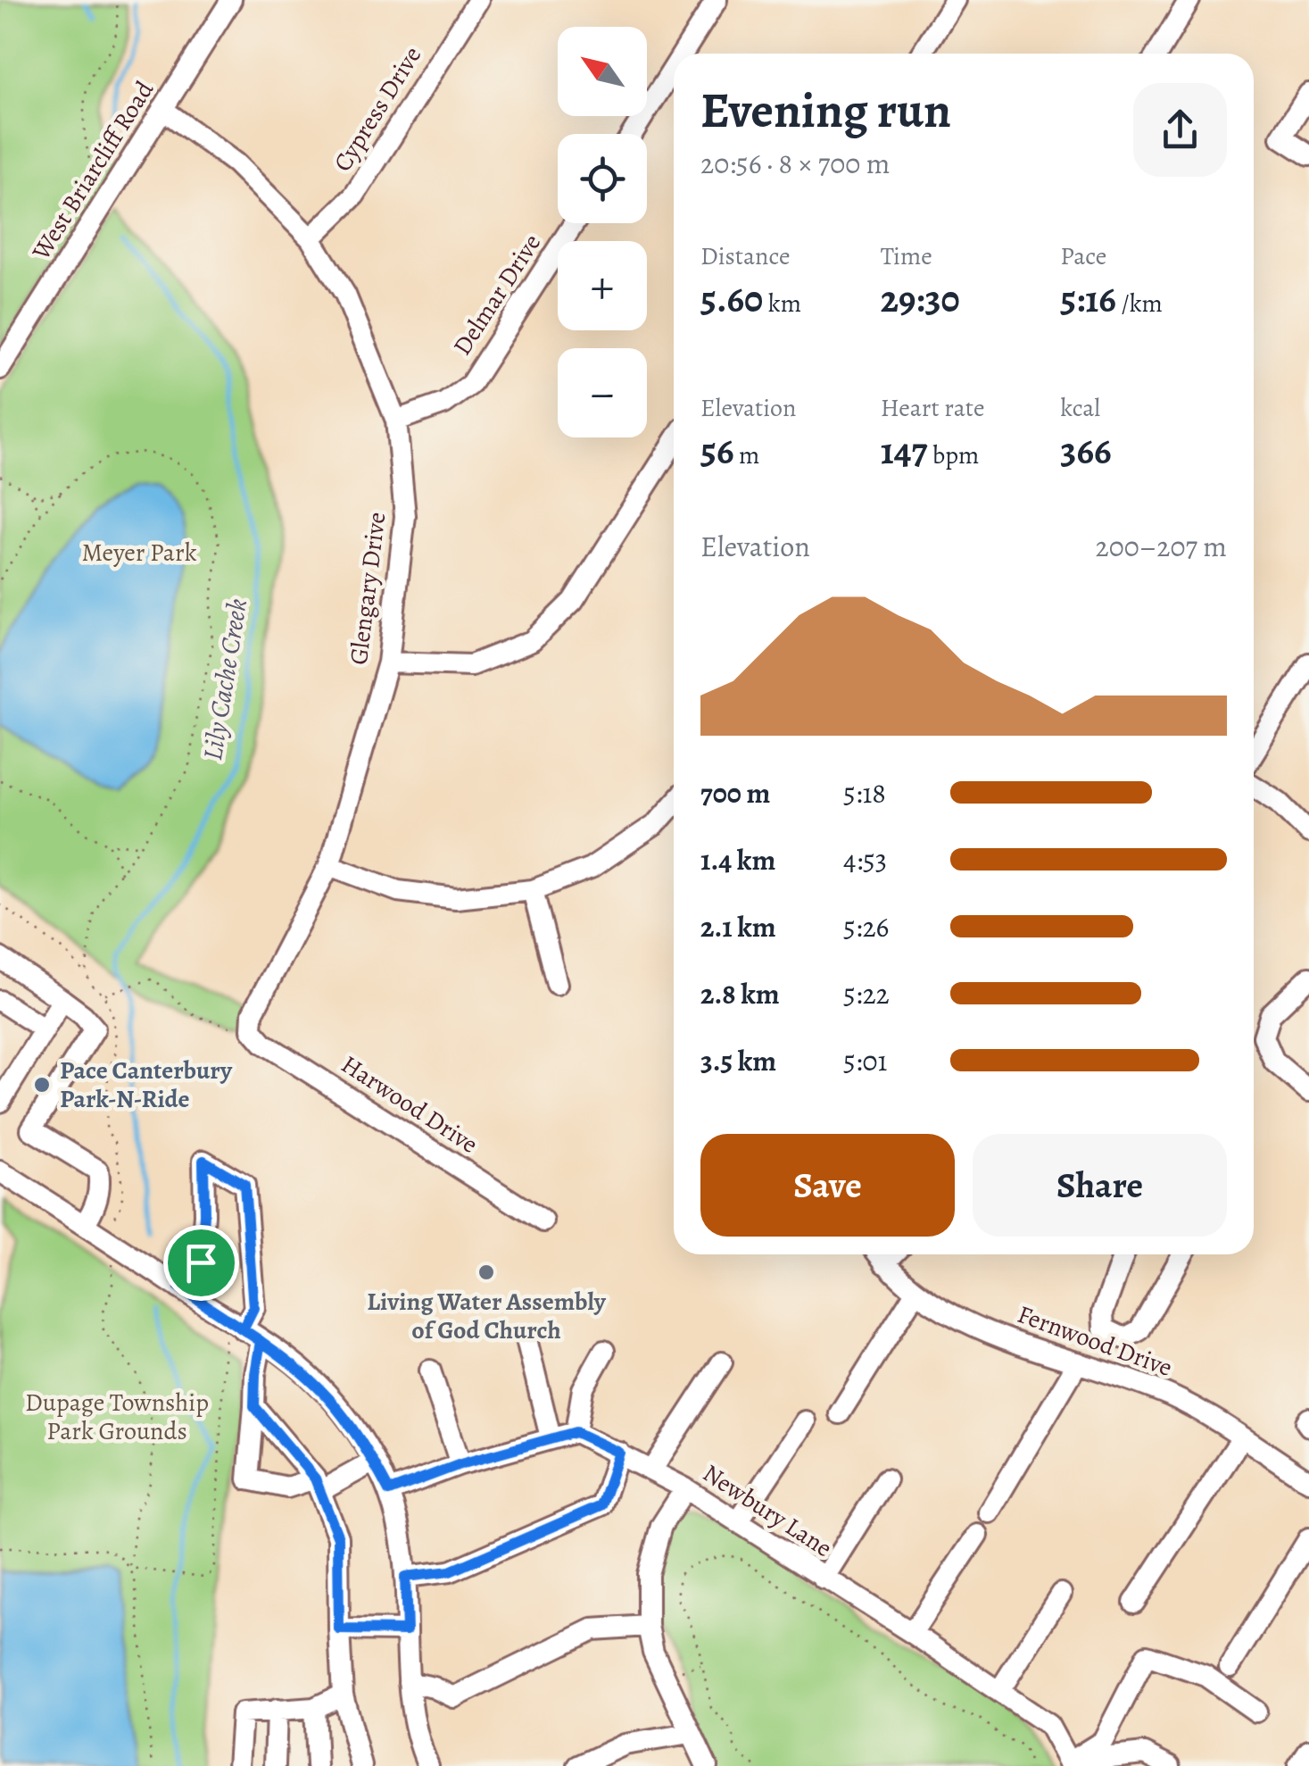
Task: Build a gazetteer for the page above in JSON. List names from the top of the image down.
{
  "streets": {
    "street": [
      "Cypress Drive",
      "West Briarcliff Road",
      "Delmar Drive",
      "Glengary Drive",
      "Harwood Drive",
      "Fernwood Drive",
      "Newbury Lane"
    ]
  },
  "crossings": [
    ["Cypress Drive", "Glengary Drive"],
    ["West Briarcliff Road", "Glengary Drive"],
    ["Delmar Drive", "Glengary Drive"],
    ["Glengary Drive", "Harwood Drive"]
  ],
  "water": ["Lily Cache Creek"],
  "parks": ["Meyer Park", "Dupage Township Park Grounds"],
  "places": ["Pace Canterbury Park-N-Ride", "Living Water Assembly of God Church"],
  "north": "top left",
  "page": {
    "map_buttons": ["+", "−"],
    "heading": ["Evening run", "20:56 · 8 × 700 m"],
    "stats": [
      ["Distance", "5.60 km"],
      ["Time", "29:30"],
      ["Pace", "5:16 /km"],
      ["Elevation", "56 m"],
      ["Heart rate", "147 bpm"],
      ["kcal", "366"]
    ],
    "chart": ["Elevation", "200–207 m"],
    "list": [
      {
        "name": "700 m",
        "note": "5:18"
      },
      {
        "name": "1.4 km",
        "note": "4:53"
      },
      {
        "name": "2.1 km",
        "note": "5:26"
      },
      {
        "name": "2.8 km",
        "note": "5:22"
      },
      {
        "name": "3.5 km",
        "note": "5:01"
      }
    ],
    "buttons": ["Save", "Share"]
  }
}
